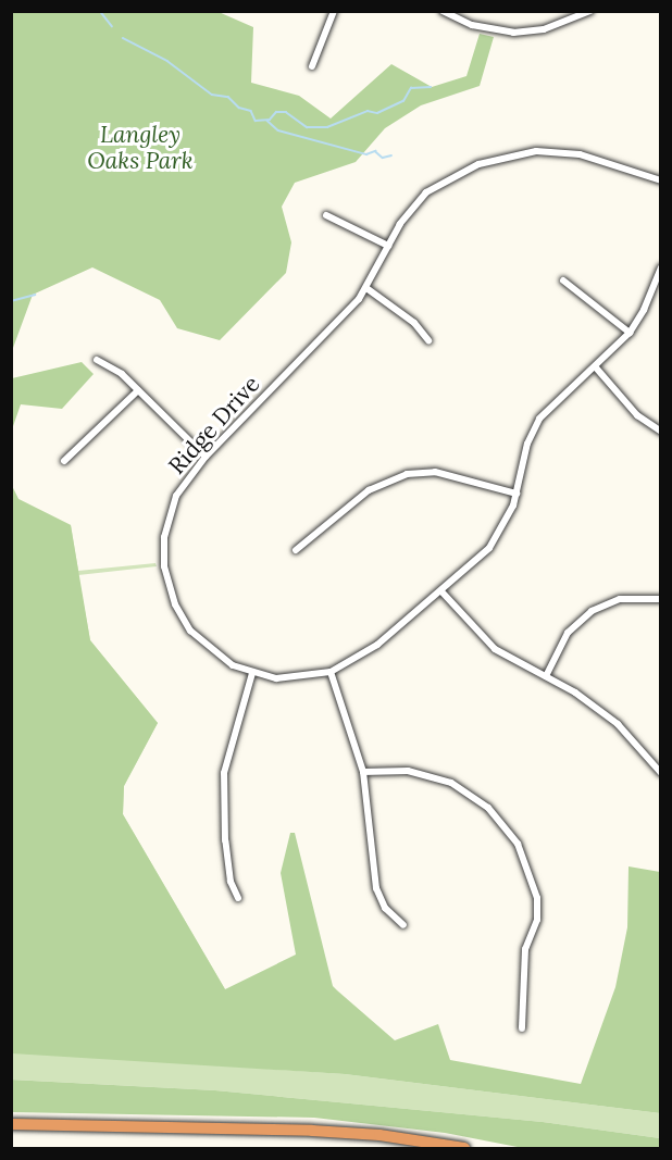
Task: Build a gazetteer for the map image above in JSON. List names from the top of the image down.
{
  "streets": {
    "street": ["Ridge Drive"]
  },
  "parks": ["Langley Oaks Park"]
}
